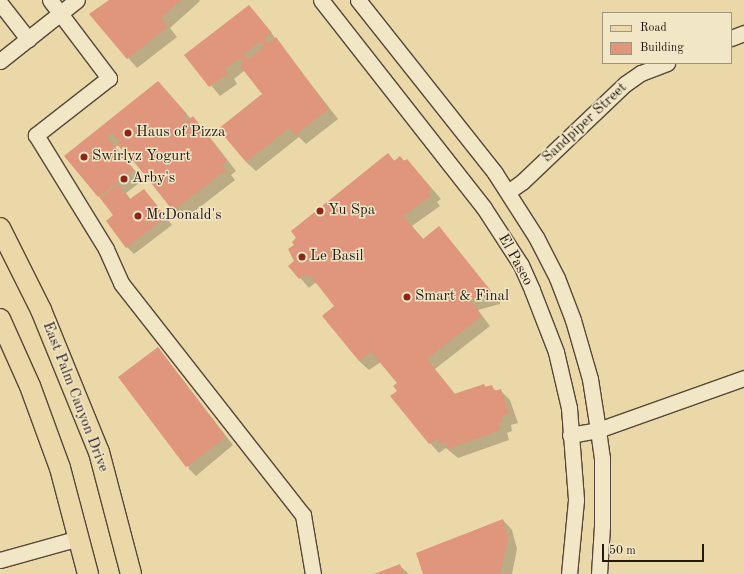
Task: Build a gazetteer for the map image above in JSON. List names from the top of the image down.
{
  "streets": {
    "main road": ["East Palm Canyon Drive"],
    "street": ["Sandpiper Street", "El Paseo"]
  },
  "crossings": [
    ["Sandpiper Street", "El Paseo"]
  ],
  "places": [
    "Haus of Pizza",
    "Swirlyz Yogurt",
    "Arby's",
    "Yu Spa",
    "McDonald's",
    "Le Basil",
    "Smart & Final"
  ],
  "legend": ["Road", "Building"],
  "scale_bar": "50 m"
}
